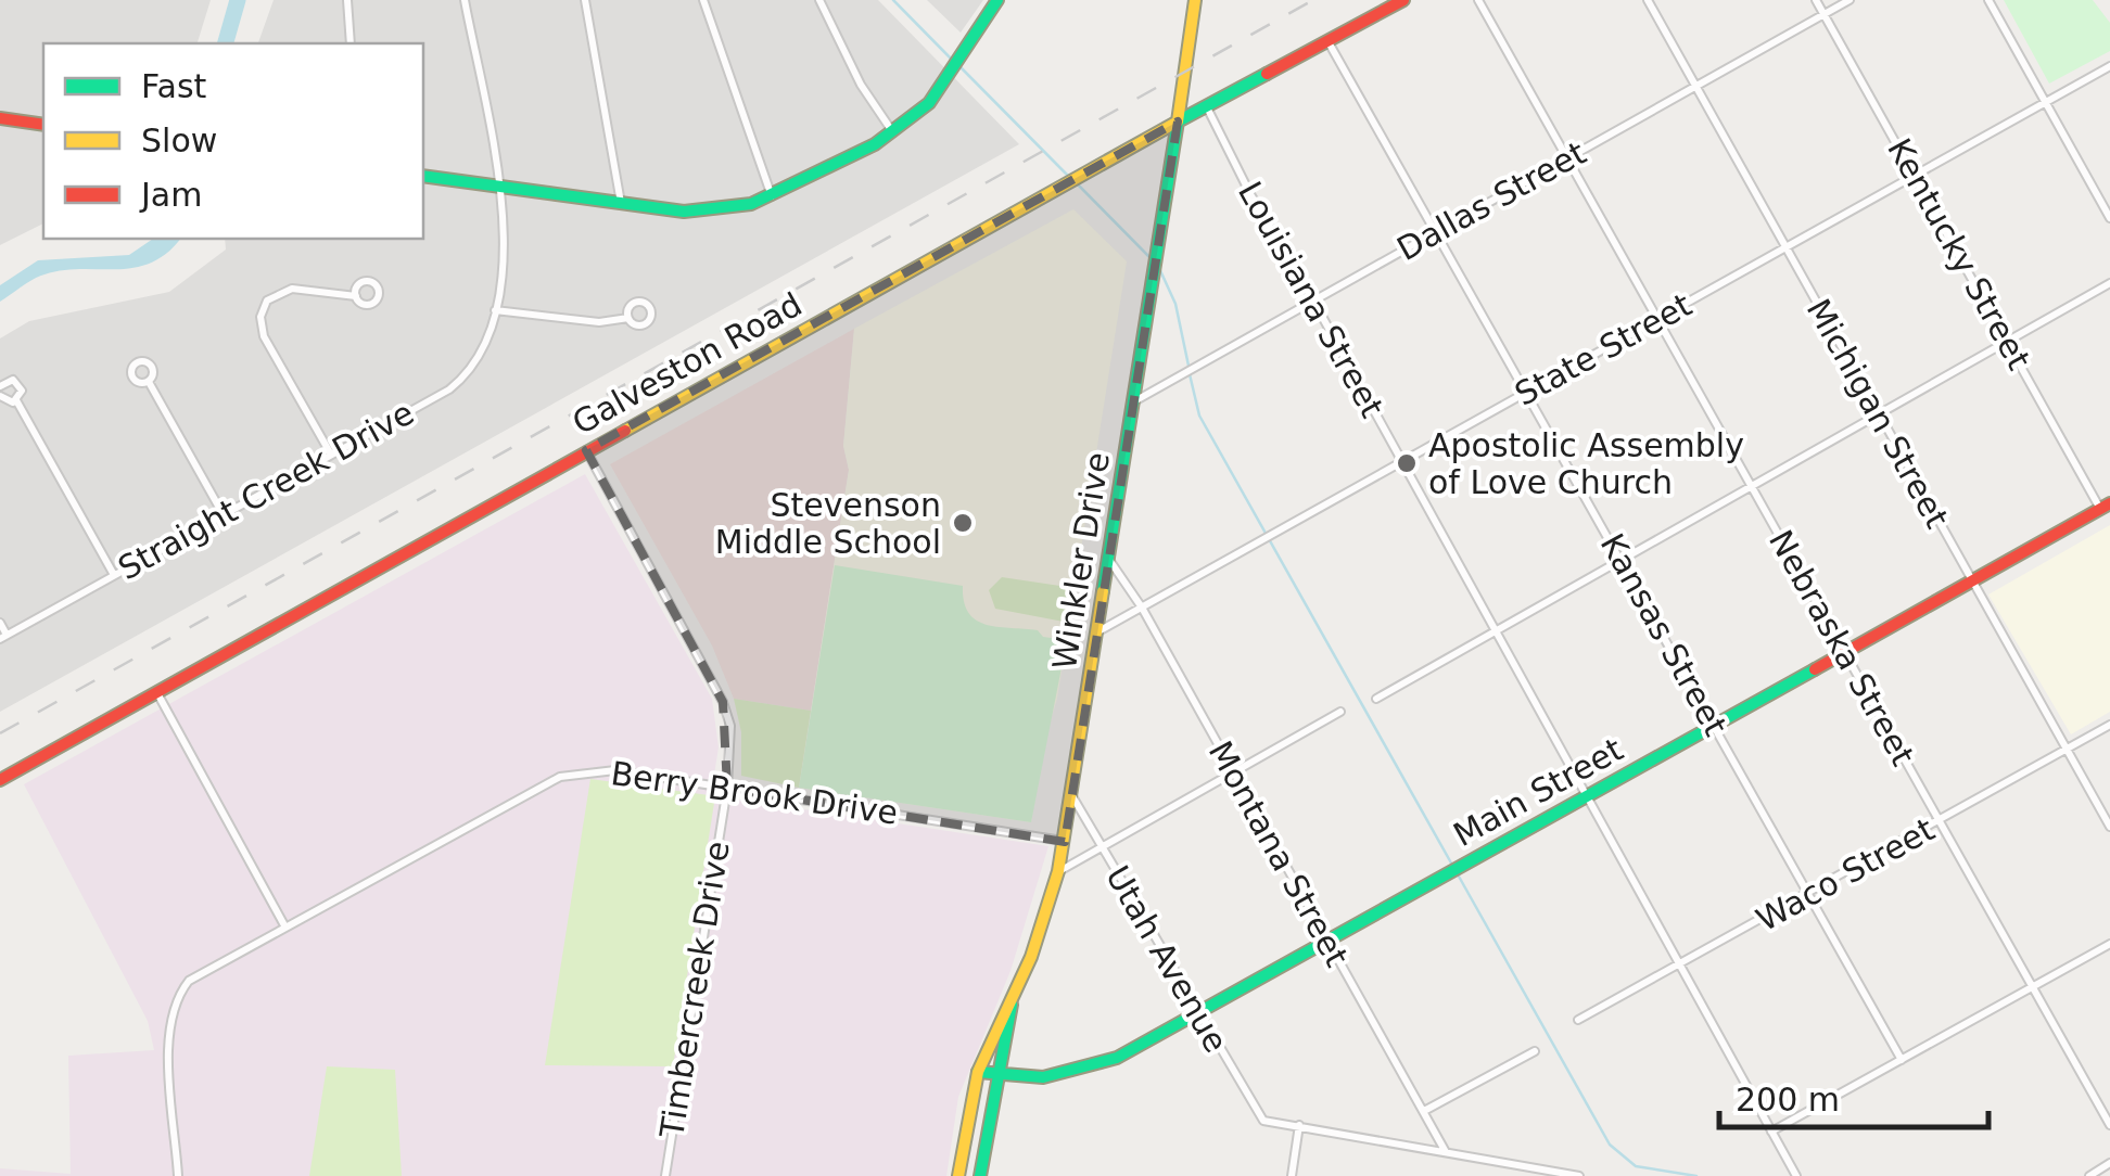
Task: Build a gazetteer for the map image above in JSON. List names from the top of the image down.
{
  "streets": {
    "main road": ["Galveston Road", "Winkler Drive", "Main Street"],
    "street": [
      "Dallas Street",
      "Kentucky Street",
      "Louisiana Street",
      "State Street",
      "Michigan Street",
      "Straight Creek Drive",
      "Kansas Street",
      "Nebraska Street",
      "Berry Brook Drive",
      "Montana Street",
      "Waco Street",
      "Utah Avenue",
      "Timbercreek Drive"
    ]
  },
  "crossings": [
    ["Dallas Street", "Kentucky Street"],
    ["Dallas Street", "Louisiana Street"],
    ["Dallas Street", "Michigan Street"],
    ["Dallas Street", "Winkler Drive"],
    ["Dallas Street", "Kansas Street"],
    ["Dallas Street", "Nebraska Street"],
    ["Kentucky Street", "State Street"],
    ["Kentucky Street", "Main Street"],
    ["Louisiana Street", "State Street"],
    ["Louisiana Street", "Galveston Road"],
    ["Louisiana Street", "Main Street"],
    ["Louisiana Street", "Waco Street"],
    ["State Street", "Michigan Street"],
    ["State Street", "Winkler Drive"],
    ["State Street", "Kansas Street"],
    ["State Street", "Nebraska Street"],
    ["State Street", "Montana Street"],
    ["Galveston Road", "Winkler Drive"],
    ["Galveston Road", "Kansas Street"],
    ["Galveston Road", "Timbercreek Drive"],
    ["Michigan Street", "Main Street"],
    ["Michigan Street", "Waco Street"],
    ["Winkler Drive", "Main Street"],
    ["Winkler Drive", "Berry Brook Drive"],
    ["Winkler Drive", "Montana Street"],
    ["Winkler Drive", "Utah Avenue"],
    ["Kansas Street", "Main Street"],
    ["Kansas Street", "Waco Street"],
    ["Nebraska Street", "Main Street"],
    ["Nebraska Street", "Waco Street"],
    ["Main Street", "Montana Street"],
    ["Main Street", "Utah Avenue"],
    ["Berry Brook Drive", "Timbercreek Drive"]
  ],
  "places": ["Apostolic Assembly of Love Church", "Stevenson Middle School"],
  "legend": ["Fast", "Slow", "Jam"],
  "scale_bar": "200 m"
}
